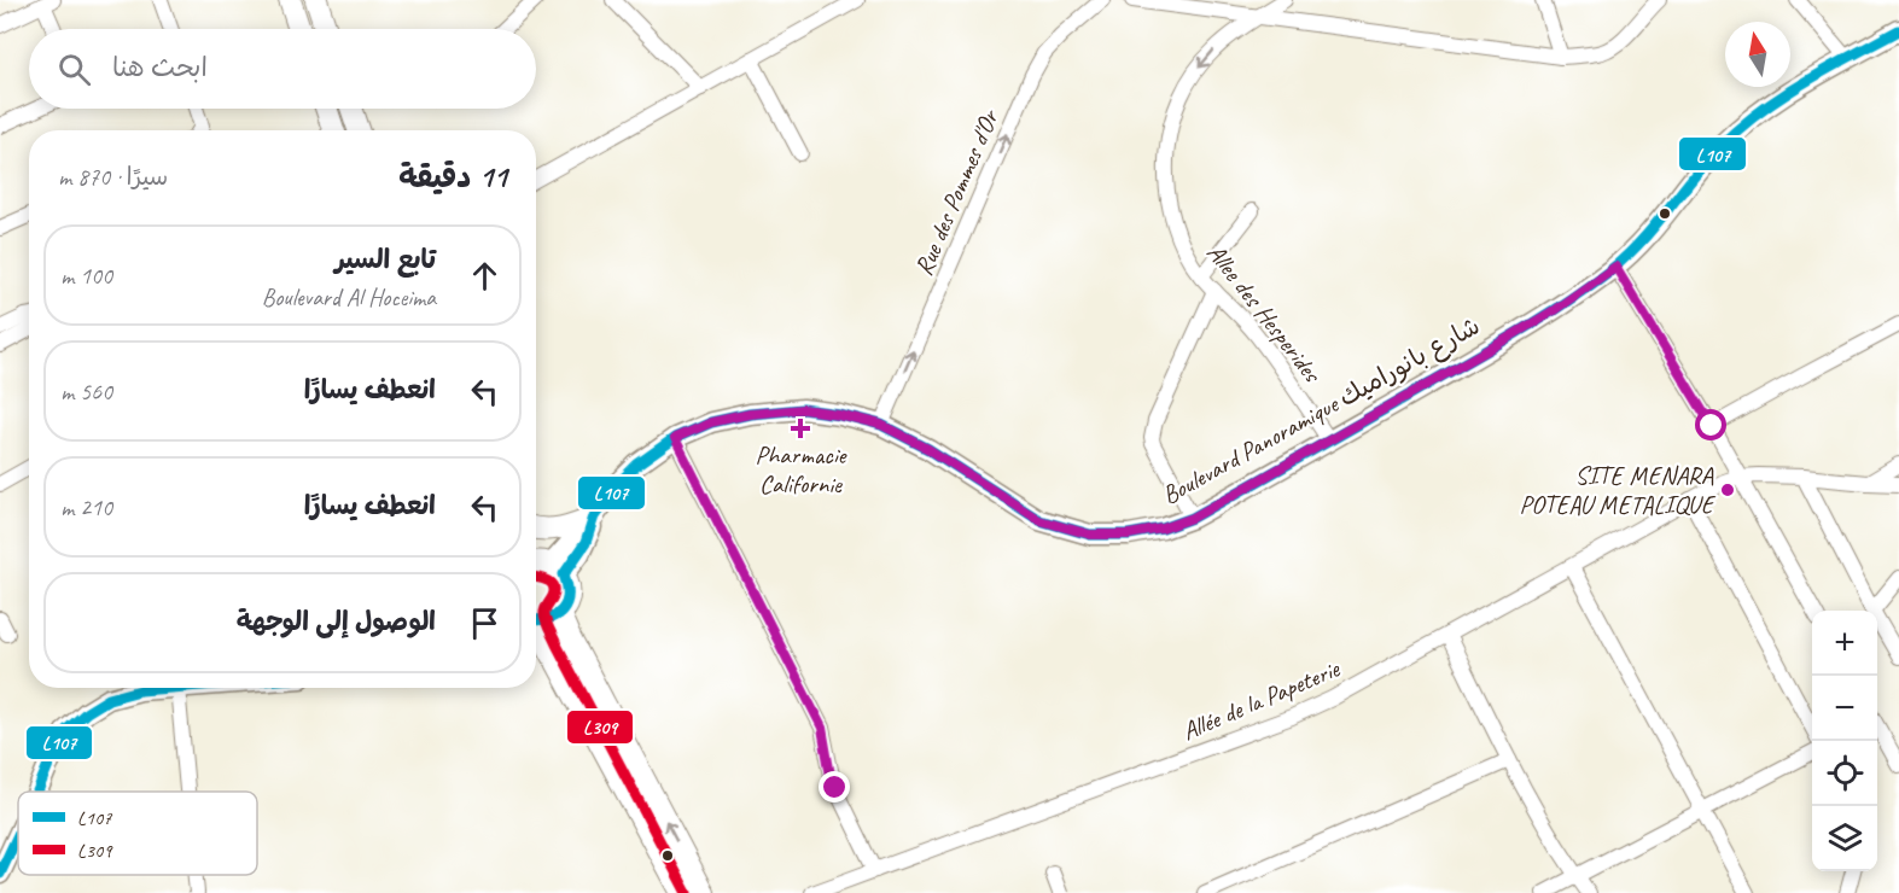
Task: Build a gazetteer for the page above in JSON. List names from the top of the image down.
{
  "streets": {
    "main road": ["Boulevard Panoramique شارع بانوراميك"],
    "street": ["Rue des Pommes d'Or", "Allee des Hesperides", "Allée de la Papeterie"]
  },
  "crossings": [
    ["Rue des Pommes d'Or", "Boulevard Panoramique شارع بانوراميك"],
    ["Allee des Hesperides", "Boulevard Panoramique شارع بانوراميك"]
  ],
  "one_way": ["Rue des Pommes d'Or", "Allee des Hesperides"],
  "places": {
    "health": ["Pharmacie Californie"],
    "other": ["SITE MENARA POTEAU METALIQUE"]
  },
  "lines": ["transit line L107", "transit line L309"],
  "legend": ["L107", "L309"],
  "north": "top",
  "page": {
    "search": "ابحث هنا",
    "heading": ["11 دقيقة", "سيرًا · 870 m"],
    "list": [
      ["تابع السير", "Boulevard Al Hoceima", "100 m"],
      ["انعطف يسارًا", "560 m"],
      ["انعطف يسارًا", "210 m"],
      "الوصول إلى الوجهة"
    ],
    "map_buttons": ["+", "−"]
  }
}
